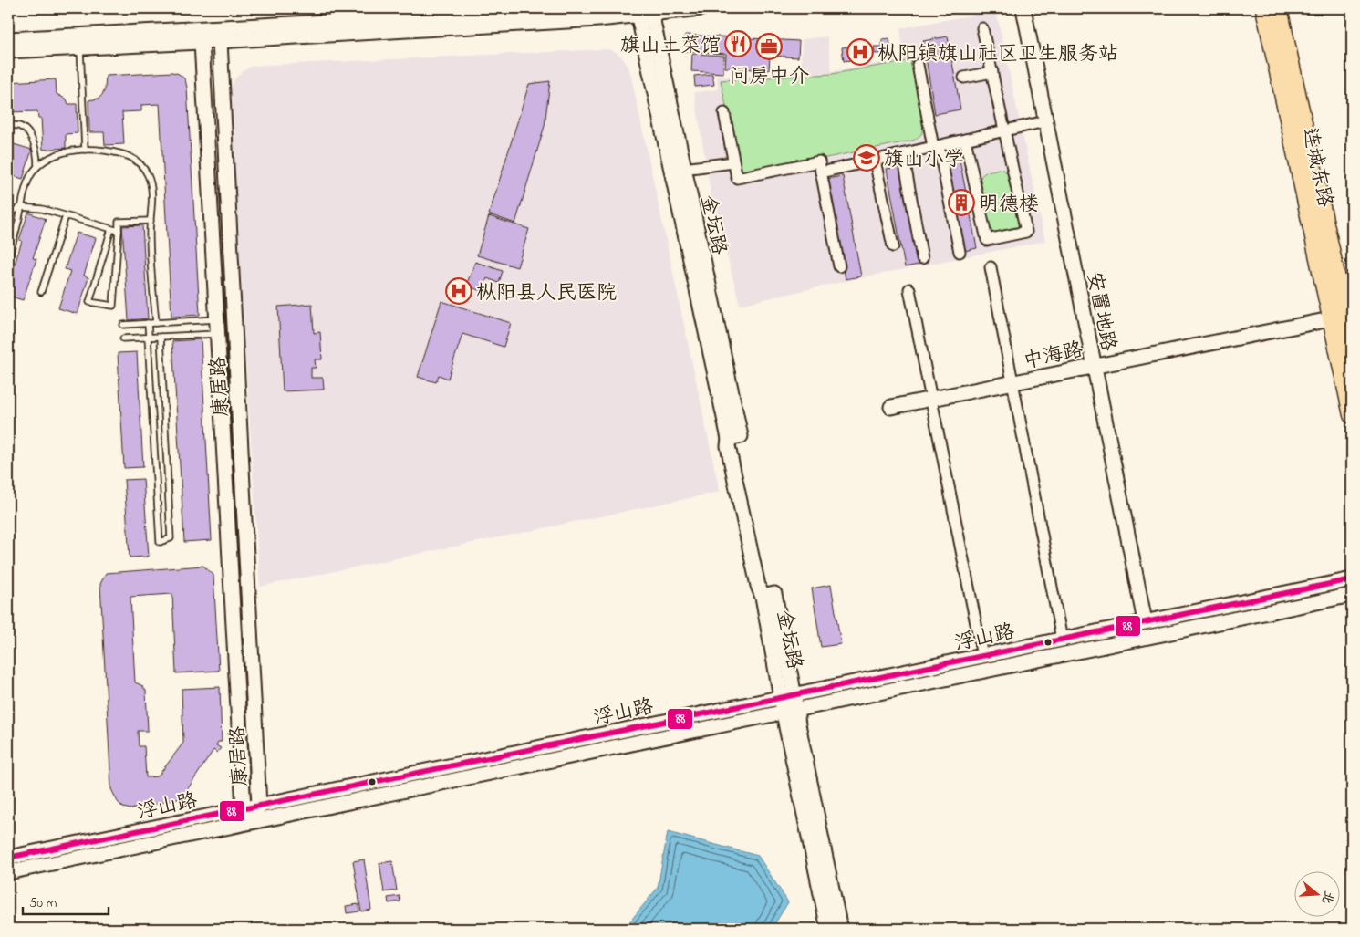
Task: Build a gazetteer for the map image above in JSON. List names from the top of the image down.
{
  "streets": {
    "main road": [
      "连城东路",
      "金坛路",
      "安置地路",
      "中海路",
      "康居路",
      "浮山路"
    ]
  },
  "crossings": [
    ["连城东路", "中海路"],
    ["金坛路", "浮山路"],
    ["安置地路", "中海路"],
    ["安置地路", "浮山路"],
    ["康居路", "浮山路"]
  ],
  "places": {
    "restaurant": ["旗山土菜馆"],
    "office": ["问房中介"],
    "hospital": ["枞阳镇旗山社区卫生服务站", "枞阳县人民医院"],
    "school or university": ["旗山小学"],
    "building": ["明德楼"]
  },
  "lines": ["transit line 88"],
  "scale_bar": "50 m",
  "north": "right"
}
